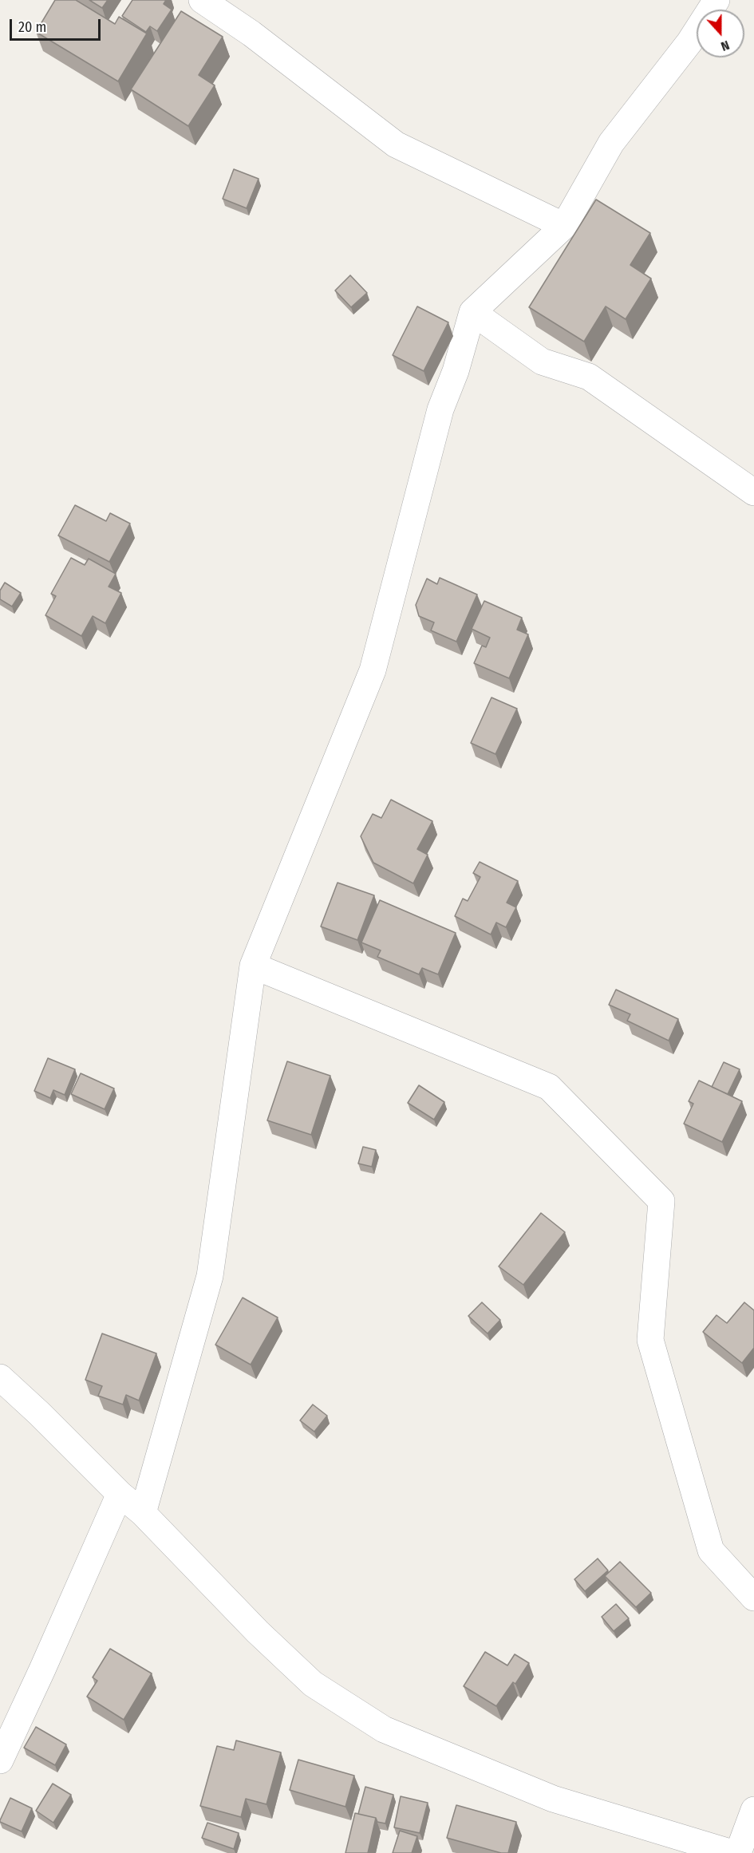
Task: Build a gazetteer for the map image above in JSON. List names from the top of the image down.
{
  "scale_bar": "20 m",
  "north": "bottom"
}
